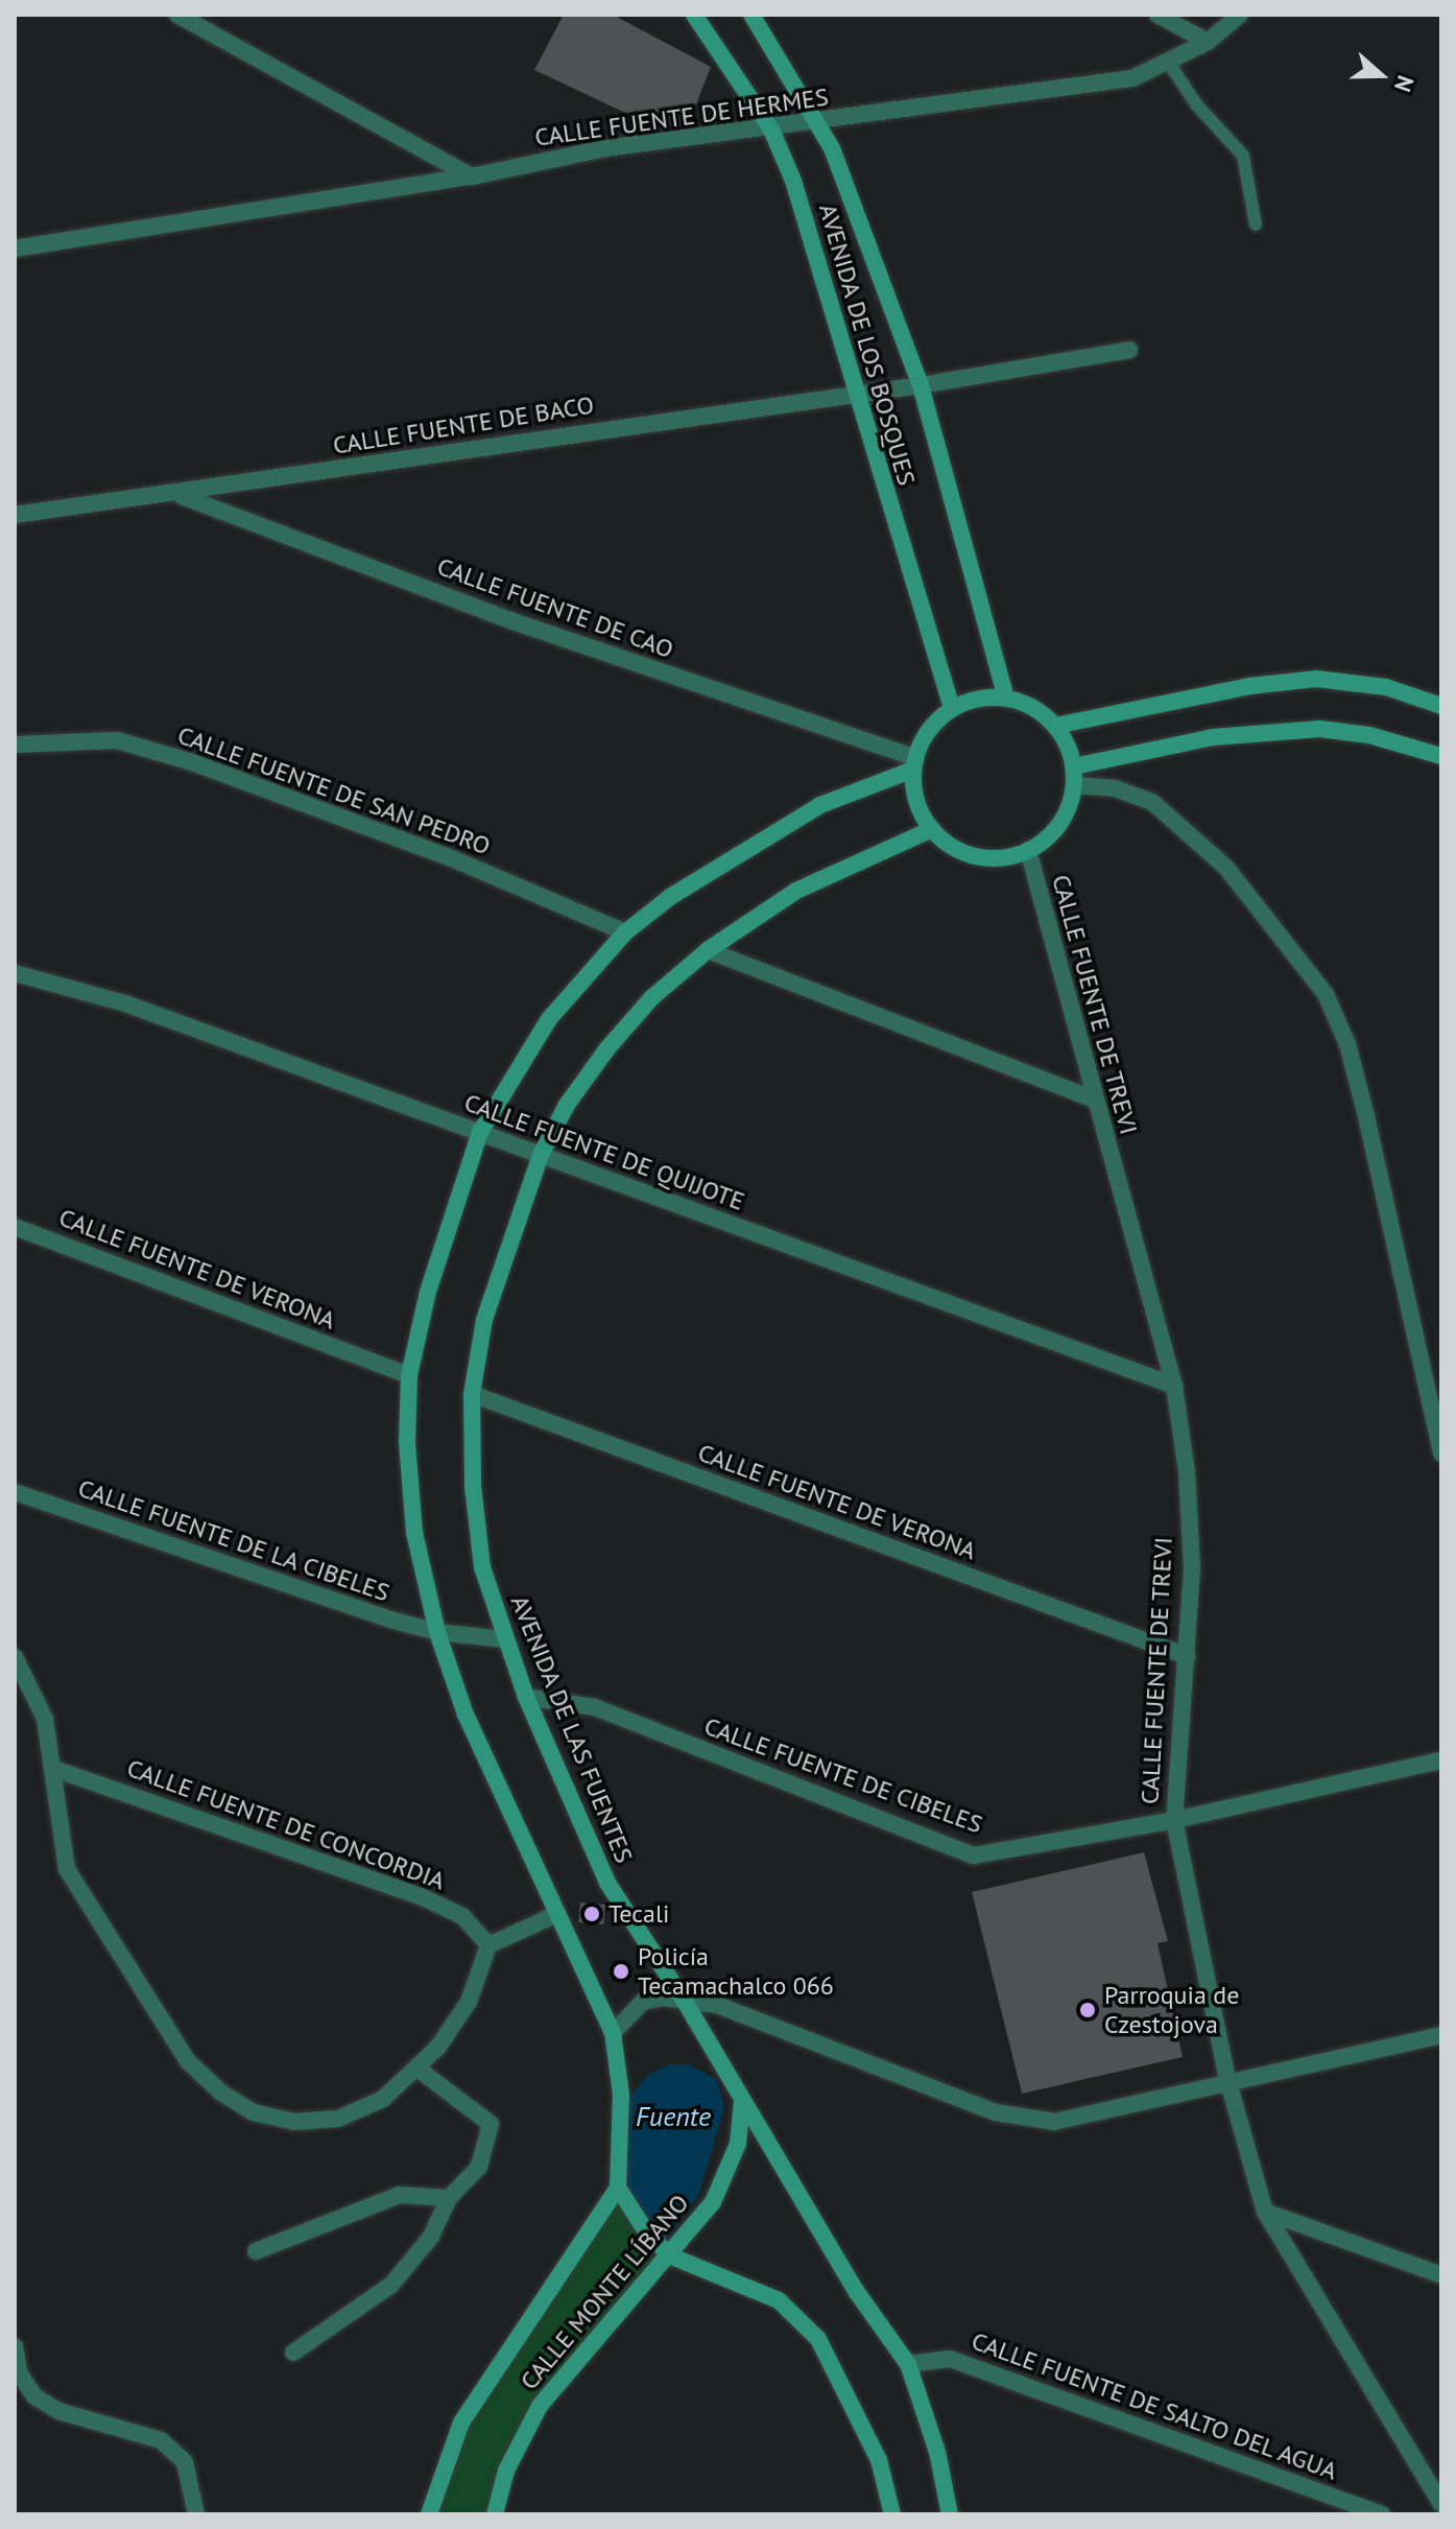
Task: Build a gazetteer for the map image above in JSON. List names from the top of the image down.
{
  "streets": {
    "main road": ["AVENIDA DE LOS BOSQUES", "AVENIDA DE LAS FUENTES", "CALLE MONTE LÍBANO"],
    "street": [
      "CALLE FUENTE DE HERMES",
      "CALLE FUENTE DE BACO",
      "CALLE FUENTE DE CAO",
      "CALLE FUENTE DE SAN PEDRO",
      "CALLE FUENTE DE TREVI",
      "CALLE FUENTE DE QUIJOTE",
      "CALLE FUENTE DE VERONA",
      "CALLE FUENTE DE LA CIBELES",
      "CALLE FUENTE DE CIBELES",
      "CALLE FUENTE DE CONCORDIA",
      "CALLE FUENTE DE SALTO DEL AGUA"
    ]
  },
  "crossings": [
    ["CALLE FUENTE DE HERMES", "AVENIDA DE LOS BOSQUES"],
    ["AVENIDA DE LOS BOSQUES", "CALLE FUENTE DE BACO"],
    ["AVENIDA DE LOS BOSQUES", "CALLE FUENTE DE CAO"],
    ["AVENIDA DE LOS BOSQUES", "CALLE FUENTE DE TREVI"],
    ["AVENIDA DE LOS BOSQUES", "AVENIDA DE LAS FUENTES"],
    ["CALLE FUENTE DE BACO", "CALLE FUENTE DE CAO"],
    ["CALLE FUENTE DE CAO", "CALLE FUENTE DE TREVI"],
    ["CALLE FUENTE DE CAO", "AVENIDA DE LAS FUENTES"],
    ["CALLE FUENTE DE TREVI", "CALLE FUENTE DE QUIJOTE"],
    ["CALLE FUENTE DE TREVI", "CALLE FUENTE DE VERONA"],
    ["CALLE FUENTE DE TREVI", "AVENIDA DE LAS FUENTES"],
    ["CALLE FUENTE DE TREVI", "CALLE FUENTE DE CIBELES"],
    ["CALLE FUENTE DE QUIJOTE", "AVENIDA DE LAS FUENTES"],
    ["CALLE FUENTE DE VERONA", "AVENIDA DE LAS FUENTES"],
    ["CALLE FUENTE DE LA CIBELES", "AVENIDA DE LAS FUENTES"],
    ["AVENIDA DE LAS FUENTES", "CALLE FUENTE DE CIBELES"],
    ["AVENIDA DE LAS FUENTES", "CALLE MONTE LÍBANO"],
    ["AVENIDA DE LAS FUENTES", "CALLE FUENTE DE SALTO DEL AGUA"]
  ],
  "water": ["Fuente"],
  "places": ["Tecali", "Policía Tecamachalco 066", "Parroquia de Czestojova"],
  "north": "right"
}
